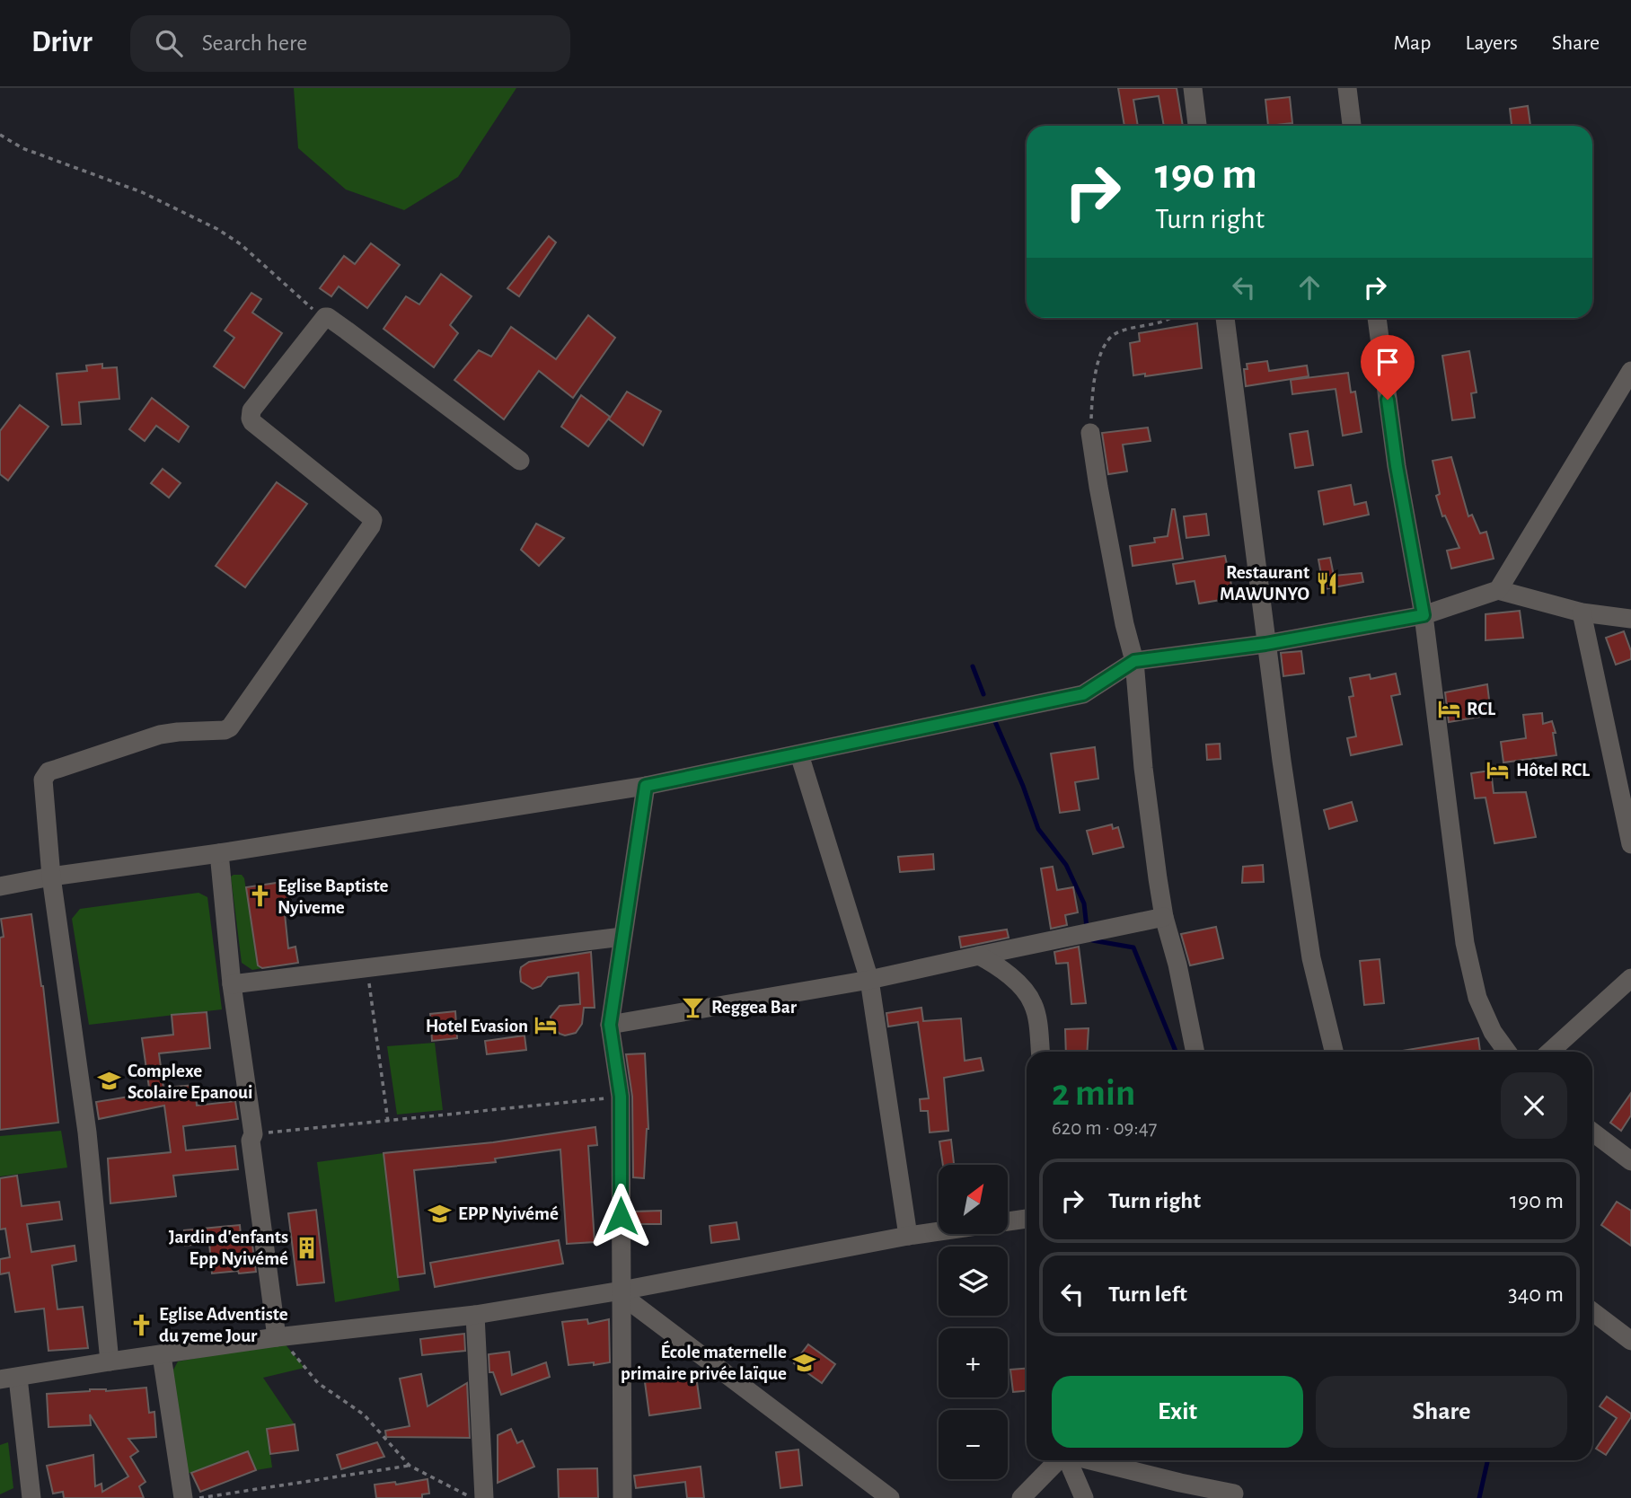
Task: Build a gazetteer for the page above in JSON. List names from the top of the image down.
{
  "places": {
    "restaurant": ["Restaurant MAWUNYO"],
    "hotel": ["RCL", "Hôtel RCL", "Hotel Evasion"],
    "church": ["Eglise Baptiste Nyiveme", "Eglise Adventiste du 7eme Jour"],
    "bar": ["Reggea Bar"],
    "school or university": ["Complexe Scolaire Epanoui", "EPP Nyivémé", "École maternelle primaire privée laïque"],
    "building": ["Jardin d'enfants Epp Nyivémé"]
  },
  "north": "top right",
  "page": {
    "header": "Drivr",
    "search": "Search here",
    "nav": ["Map", "Layers", "Share"],
    "turn": ["190 m", "Turn right"],
    "heading": ["2 min", "620 m · 09:47"],
    "list": [
      {
        "name": "Turn right",
        "value": "190 m"
      },
      {
        "name": "Turn left",
        "value": "340 m"
      }
    ],
    "map_buttons": ["+", "−"],
    "buttons": ["Exit", "Share"]
  }
}
